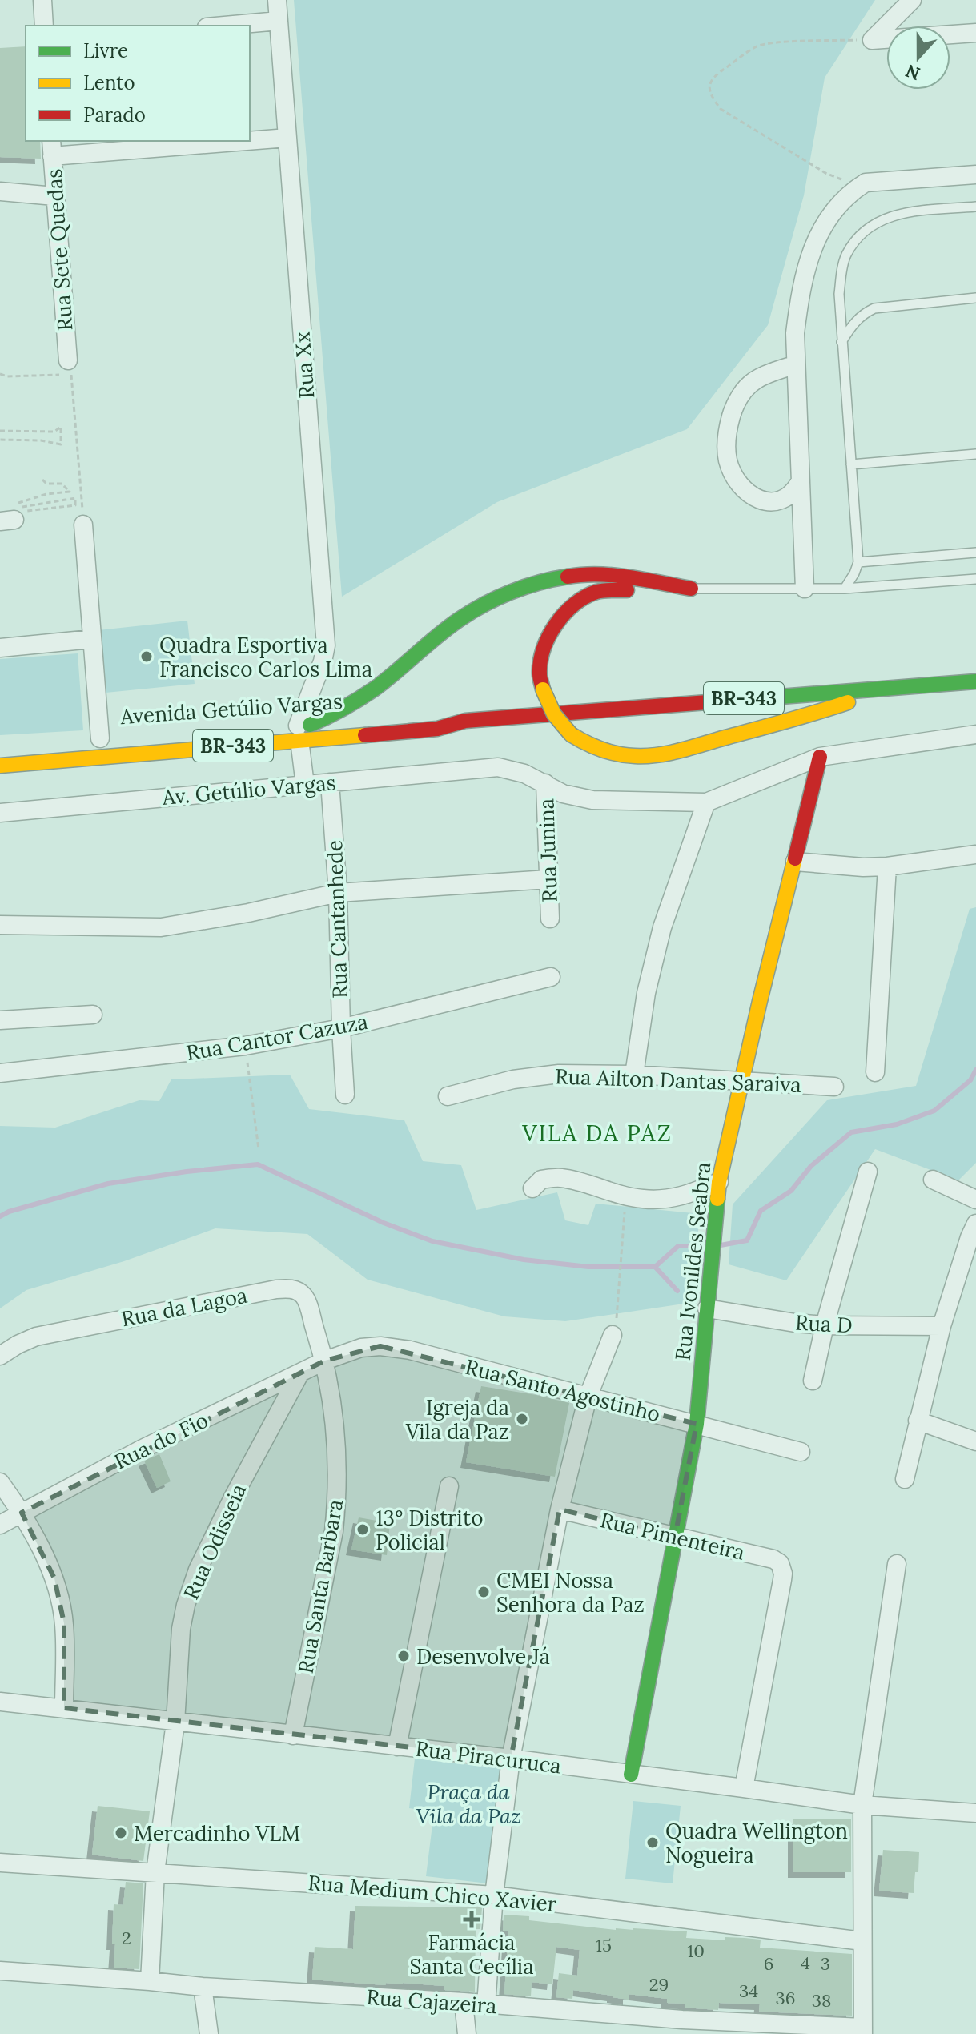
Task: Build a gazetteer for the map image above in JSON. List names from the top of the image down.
{
  "streets": {
    "main road": ["BR-343", "Avenida Getúlio Vargas", "Rua Ivonildes Seabra"],
    "street": [
      "Rua Sete Quedas",
      "Rua Xx",
      "Av. Getúlio Vargas",
      "Rua Junina",
      "Rua Cantanhede",
      "Rua Cantor Cazuza",
      "Rua Ailton Dantas Saraiva",
      "Rua da Lagoa",
      "Rua D",
      "Rua Santo Agostinho",
      "Rua do Fio",
      "Rua Pimenteira",
      "Rua Odisseia",
      "Rua Santa Barbara",
      "Rua Piracuruca",
      "Rua Medium Chico Xavier",
      "Rua Cajazeira"
    ]
  },
  "crossings": [
    ["Rua Xx", "Avenida Getúlio Vargas"],
    ["Av. Getúlio Vargas", "Rua Junina"],
    ["Av. Getúlio Vargas", "Rua Cantanhede"],
    ["Rua Cantanhede", "Rua Cantor Cazuza"],
    ["Rua Ailton Dantas Saraiva", "Rua Ivonildes Seabra"],
    ["Rua Ivonildes Seabra", "Rua D"],
    ["Rua Ivonildes Seabra", "Rua Santo Agostinho"],
    ["Rua Ivonildes Seabra", "Rua Pimenteira"],
    ["Rua Ivonildes Seabra", "Rua Piracuruca"],
    ["Rua da Lagoa", "Rua Santo Agostinho"],
    ["Rua da Lagoa", "Rua do Fio"],
    ["Rua da Lagoa", "Rua Santa Barbara"],
    ["Rua Santo Agostinho", "Rua do Fio"],
    ["Rua Santo Agostinho", "Rua Santa Barbara"],
    ["Rua do Fio", "Rua Odisseia"],
    ["Rua do Fio", "Rua Santa Barbara"],
    ["Rua Pimenteira", "Rua Piracuruca"],
    ["Rua Odisseia", "Rua Piracuruca"],
    ["Rua Odisseia", "Rua Medium Chico Xavier"],
    ["Rua Odisseia", "Rua Cajazeira"],
    ["Rua Santa Barbara", "Rua Piracuruca"]
  ],
  "districts": ["VILA DA PAZ"],
  "parks": ["Praça da Vila da Paz"],
  "places": {
    "other": [
      "Quadra Esportiva Francisco Carlos Lima",
      "Igreja da Vila da Paz",
      "13° Distrito Policial",
      "CMEI Nossa Senhora da Paz",
      "Desenvolve Já",
      "Mercadinho VLM",
      "Quadra Wellington Nogueira"
    ],
    "health": ["Farmácia Santa Cecília"]
  },
  "house_numbers": [
    "2",
    "15",
    "10",
    "4",
    "6",
    "3",
    "29",
    "34",
    "36",
    "38"
  ],
  "legend": ["Livre", "Lento", "Parado"],
  "north": "bottom"
}
